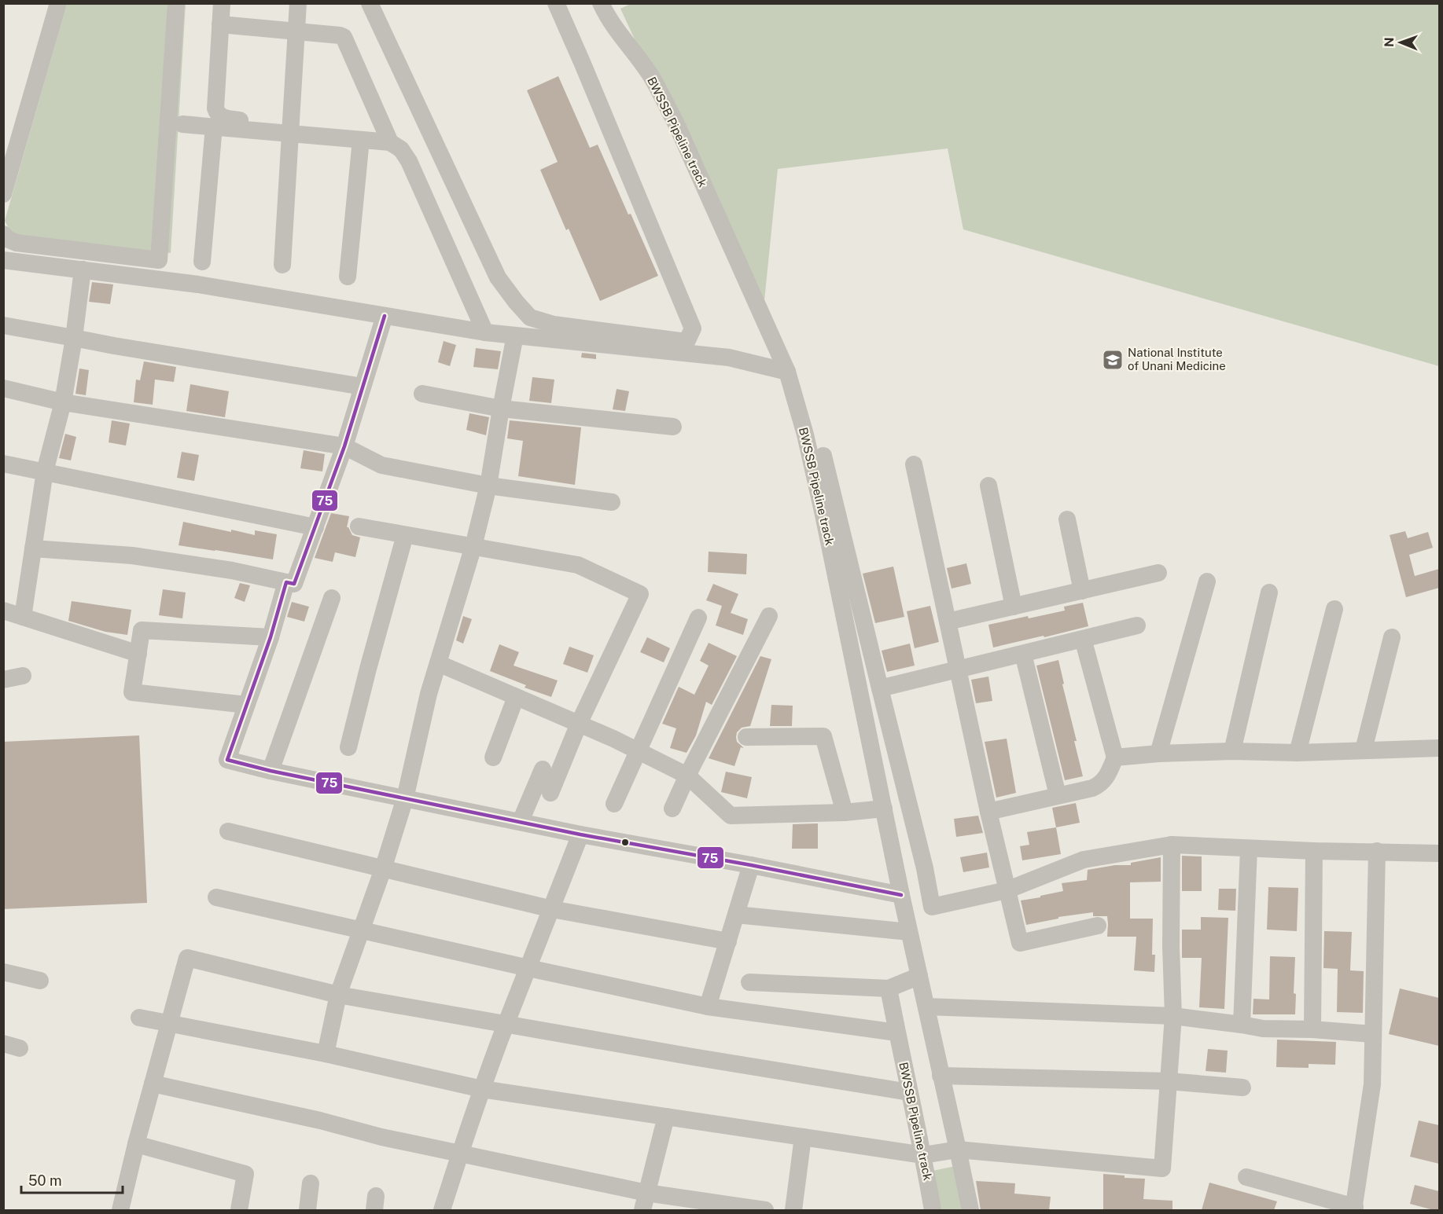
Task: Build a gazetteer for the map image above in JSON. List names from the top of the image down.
{
  "streets": {
    "street": ["BWSSB Pipeline track"]
  },
  "places": {
    "school or university": ["National Institute of Unani Medicine"]
  },
  "lines": ["transit line 75"],
  "scale_bar": "50 m",
  "north": "left"
}
